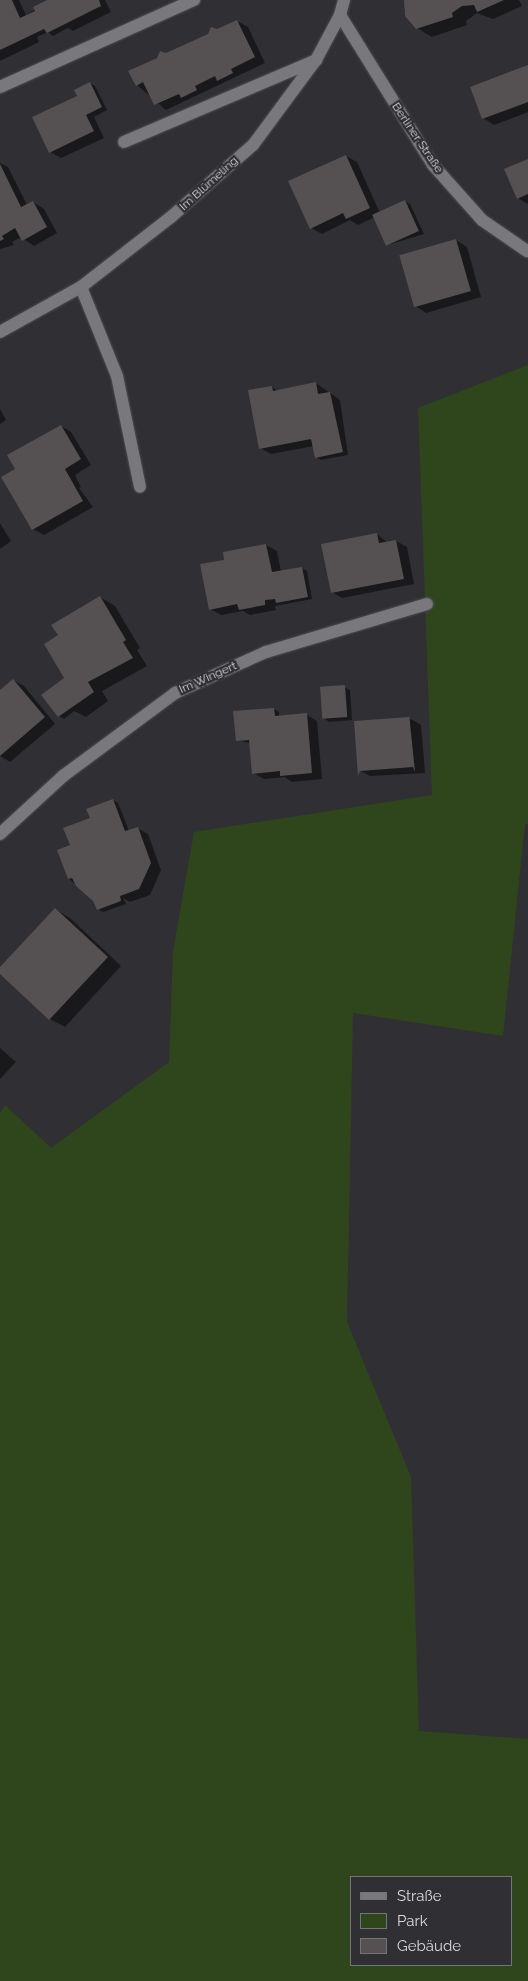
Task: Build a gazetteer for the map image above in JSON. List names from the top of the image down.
{
  "streets": {
    "street": ["Berliner Straße", "Im Blümeling", "Im Wingert"]
  },
  "crossings": [
    ["Berliner Straße", "Im Blümeling"]
  ],
  "legend": ["Straße", "Park", "Gebäude"]
}
